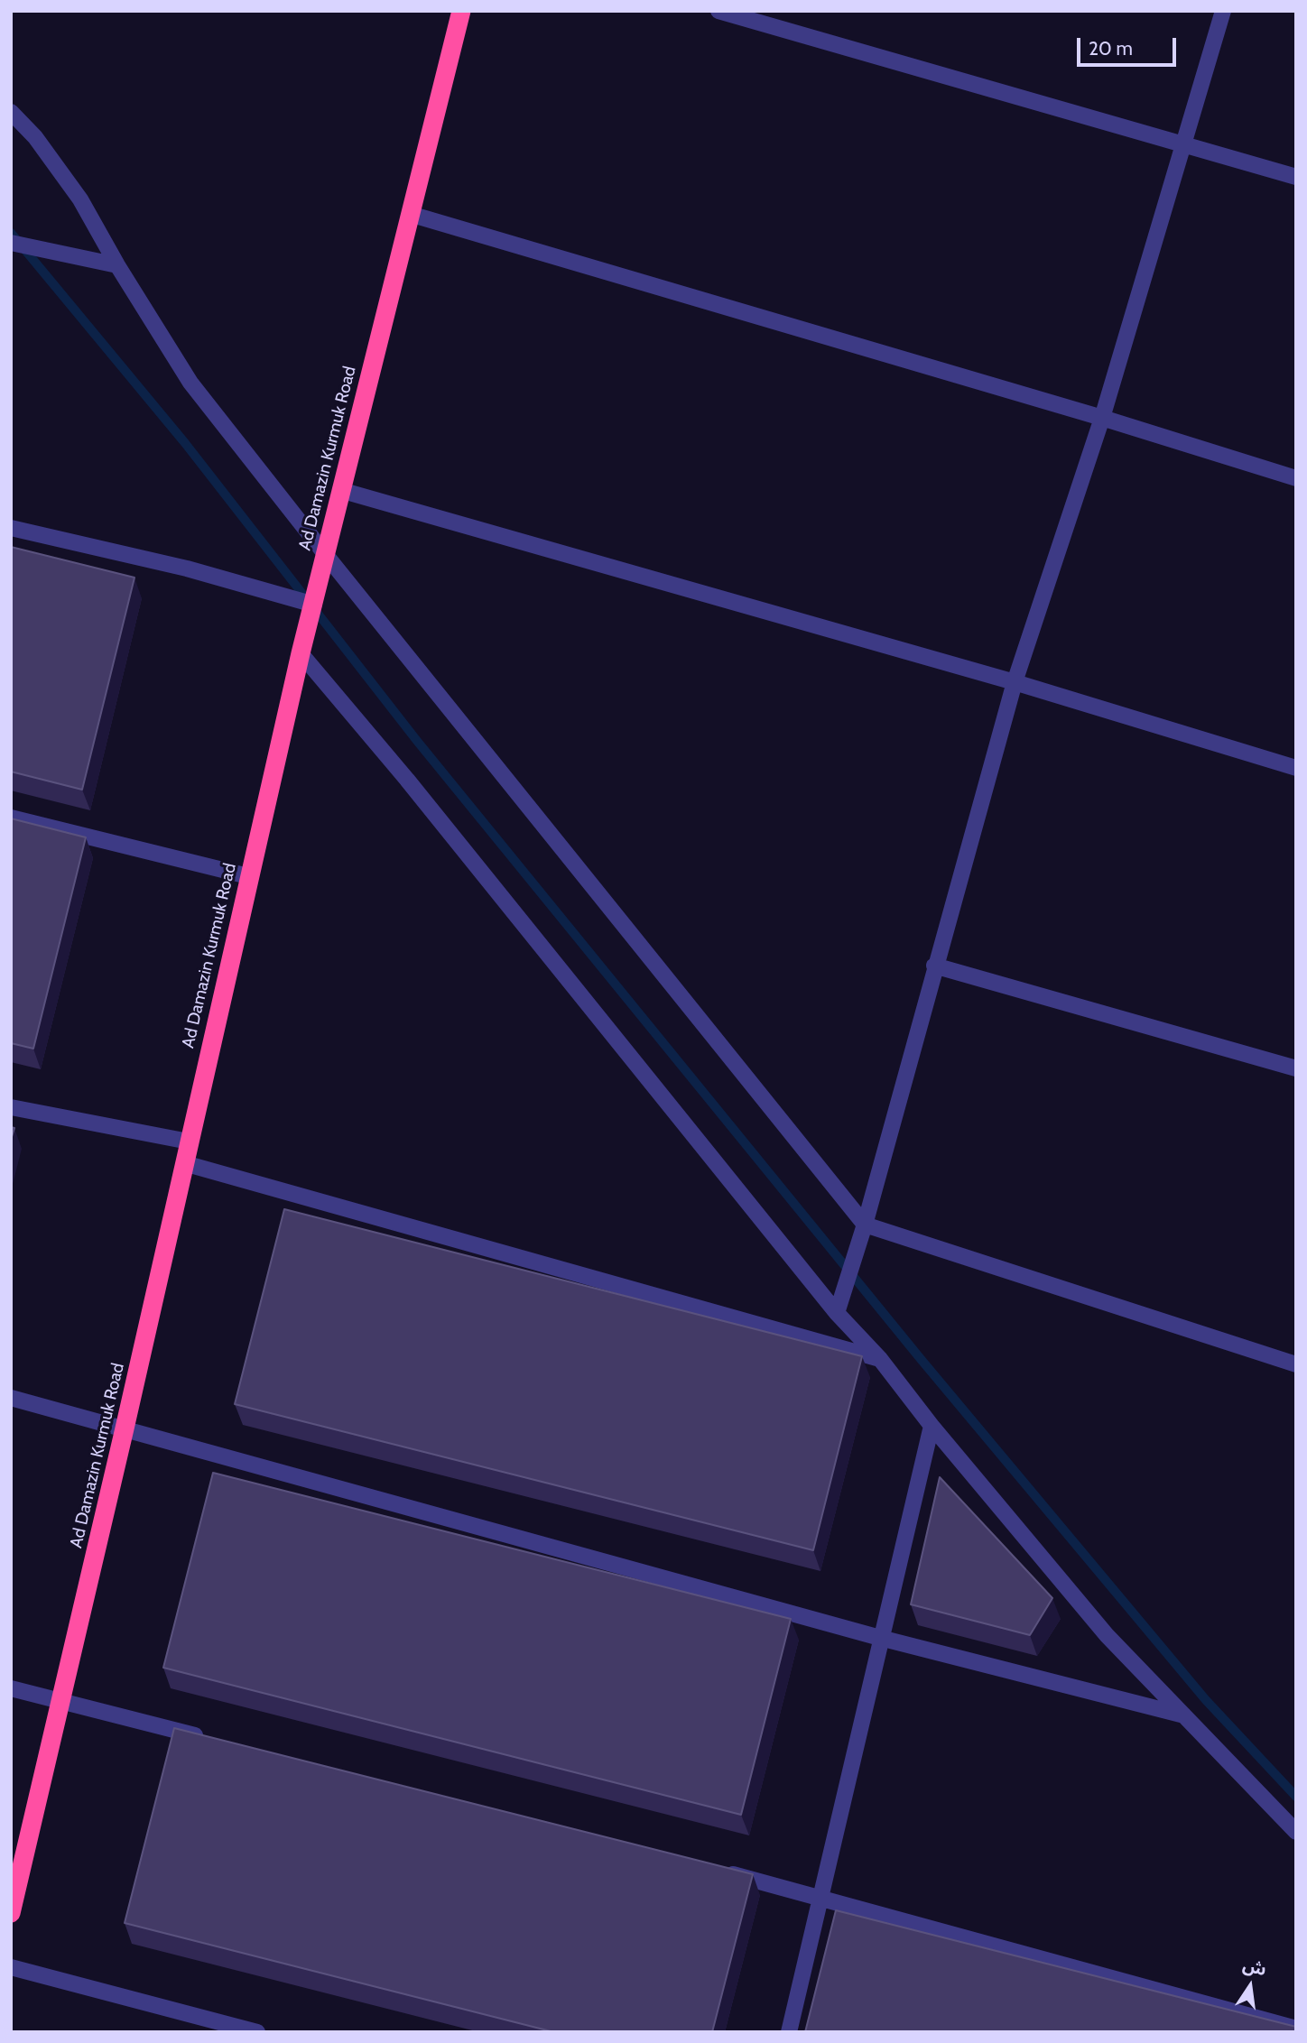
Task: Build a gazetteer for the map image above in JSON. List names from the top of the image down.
{
  "streets": {
    "highway": ["Ad Damazin Kurmuk Road"]
  },
  "scale_bar": "20 m",
  "north": "top"
}
